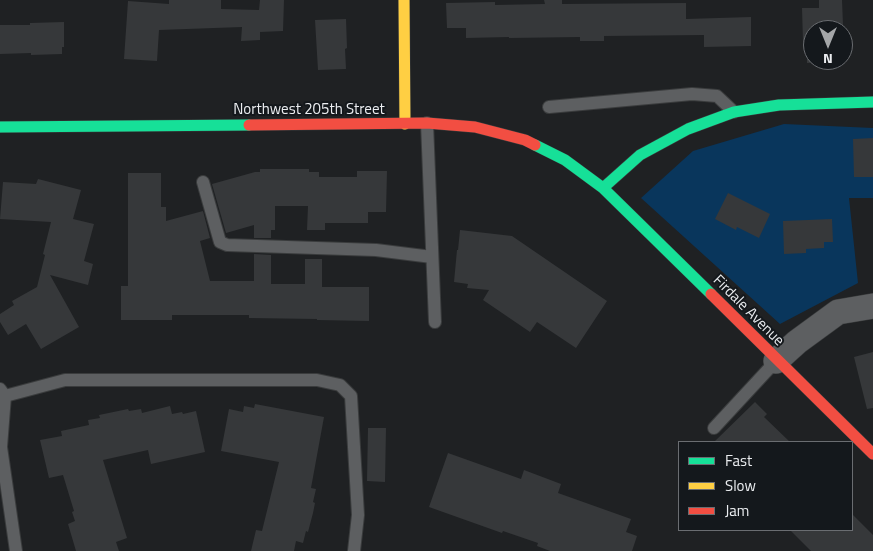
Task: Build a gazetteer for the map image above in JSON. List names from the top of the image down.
{
  "streets": {
    "street": ["Northwest 205th Street", "Firdale Avenue"]
  },
  "crossings": [
    ["Northwest 205th Street", "Firdale Avenue"]
  ],
  "legend": ["Fast", "Slow", "Jam"],
  "north": "bottom"
}
